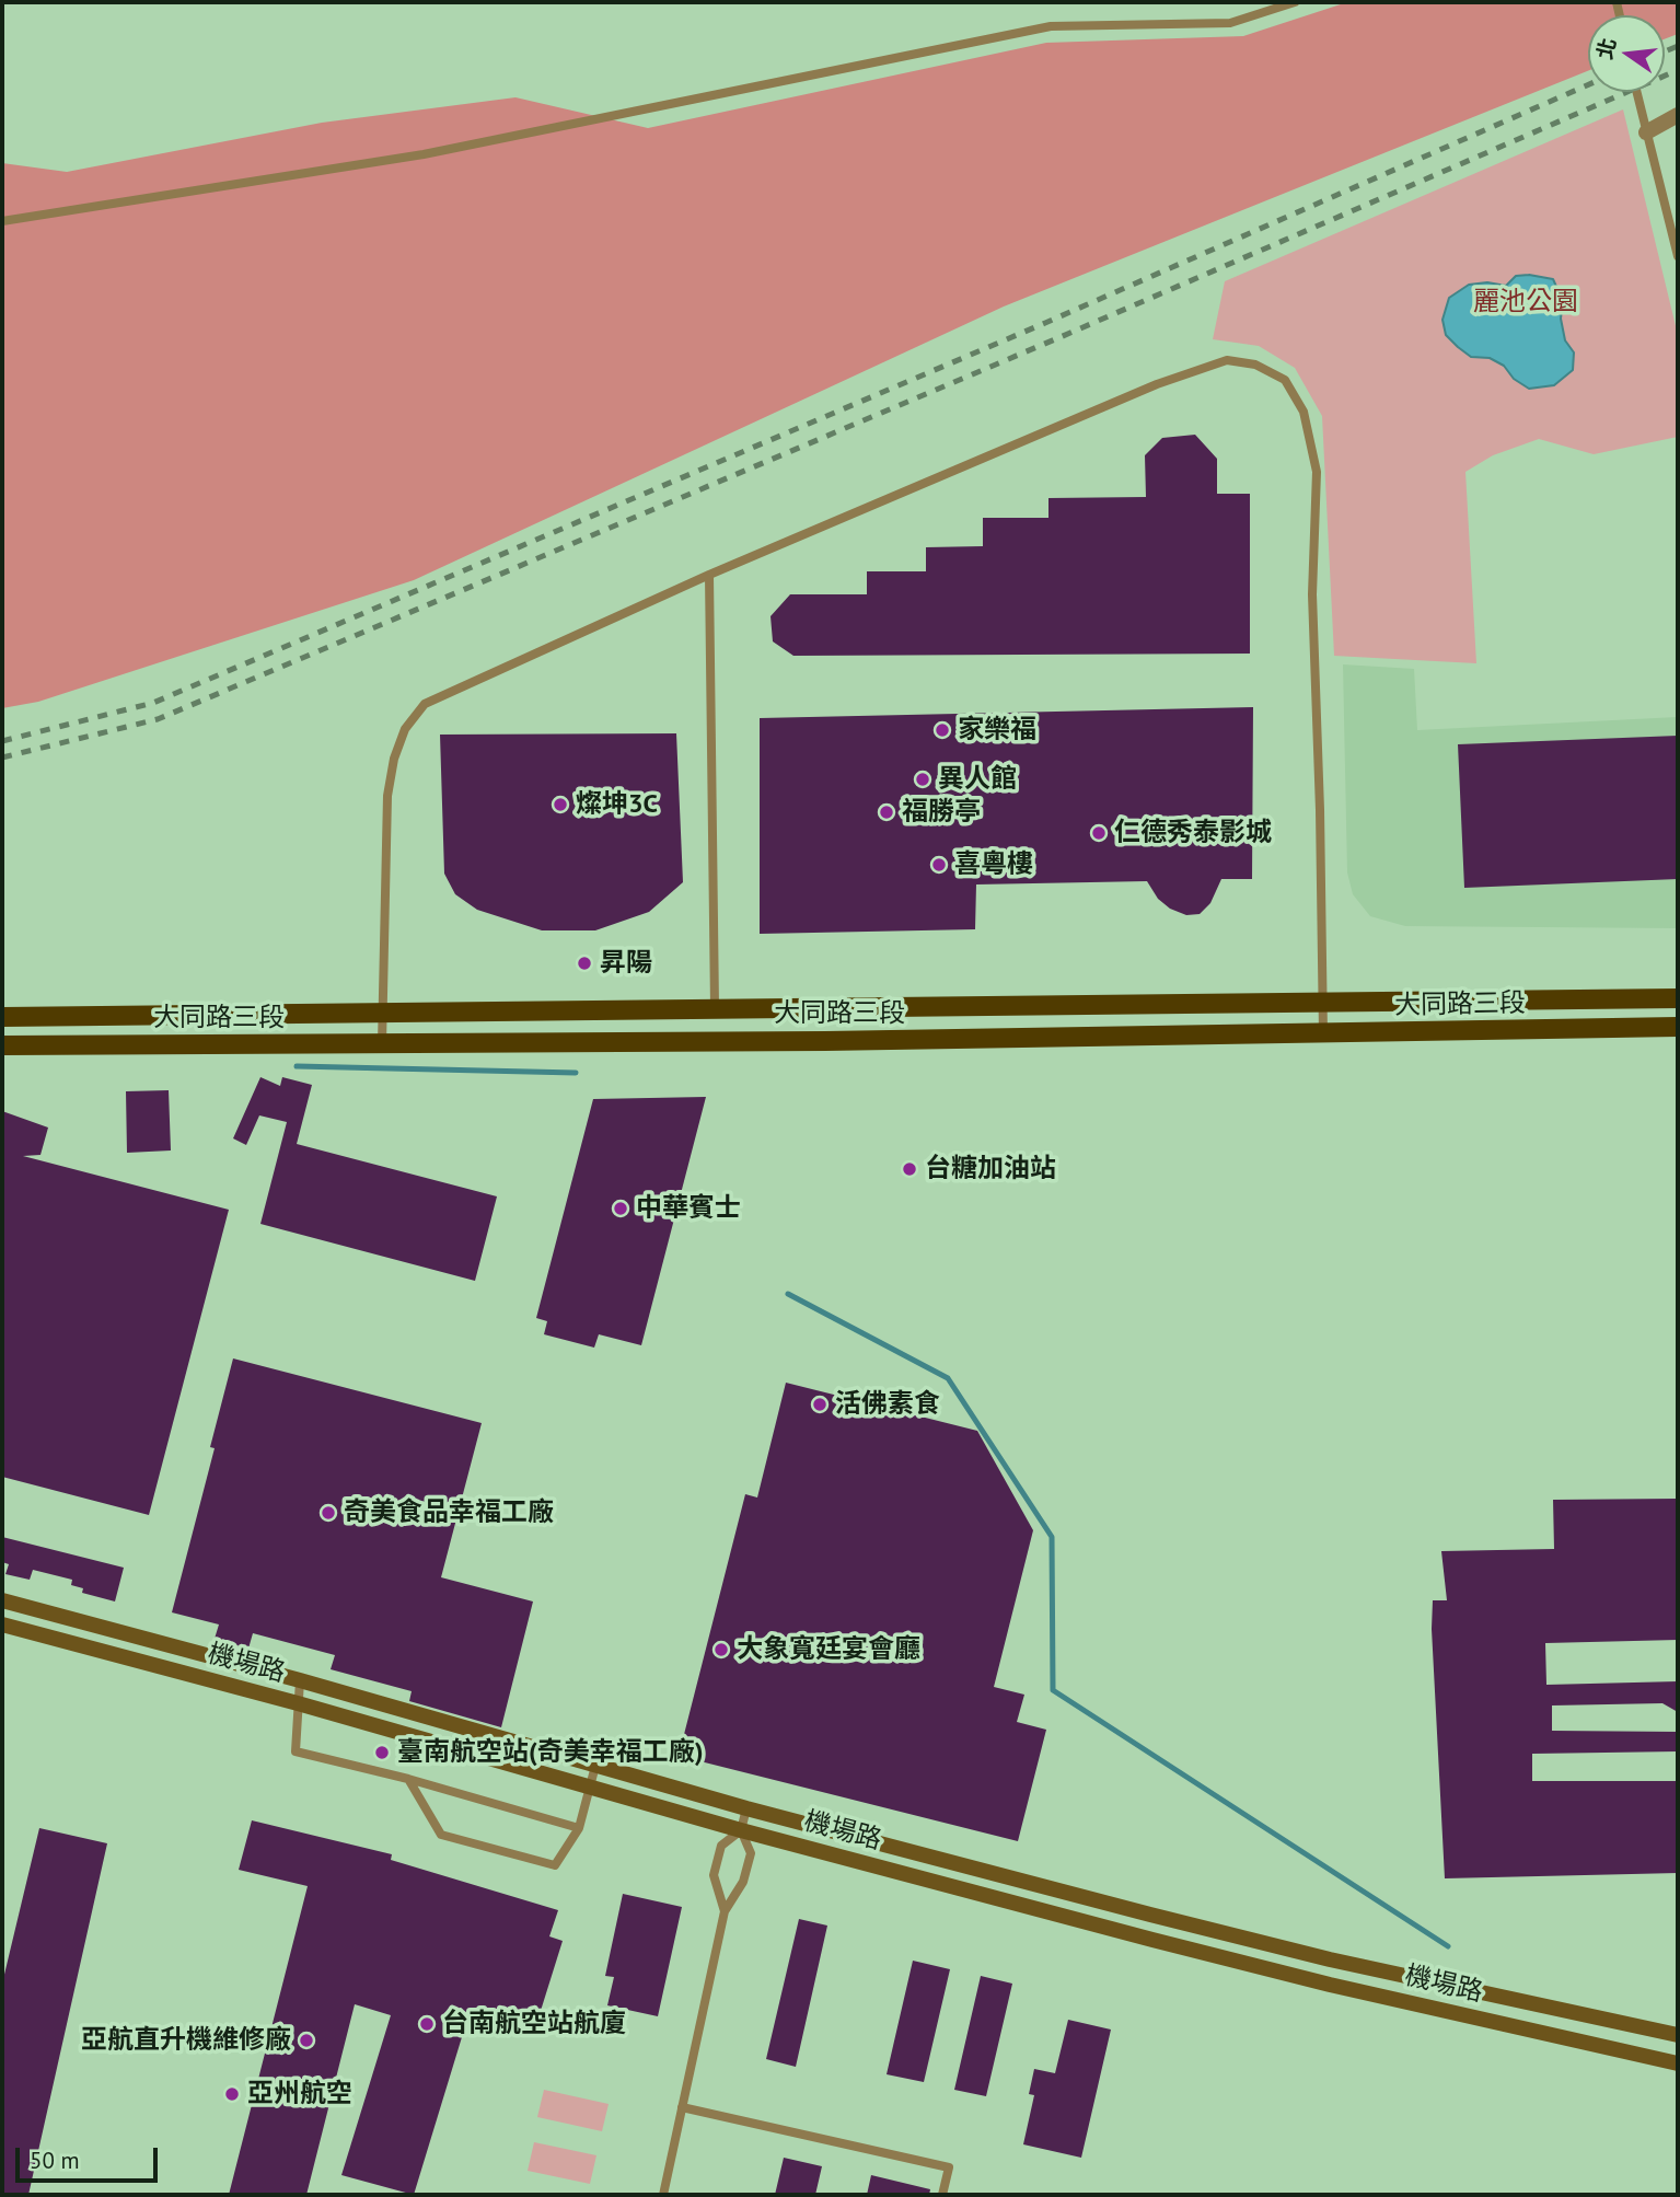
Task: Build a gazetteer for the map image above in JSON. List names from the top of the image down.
{
  "streets": {
    "main road": ["大同路三段"],
    "street": ["機場路"]
  },
  "parks": ["麗池公園"],
  "places": [
    "家樂福",
    "異人館",
    "燦坤3C",
    "福勝亭",
    "仁德秀泰影城",
    "喜粵樓",
    "昇陽",
    "台糖加油站",
    "中華賓士",
    "活佛素食",
    "奇美食品幸福工廠",
    "大象寬廷宴會廳",
    "臺南航空站(奇美幸福工廠)",
    "台南航空站航廈",
    "亞航直升機維修廠",
    "亞州航空"
  ],
  "scale_bar": "50 m",
  "north": "left"
}
